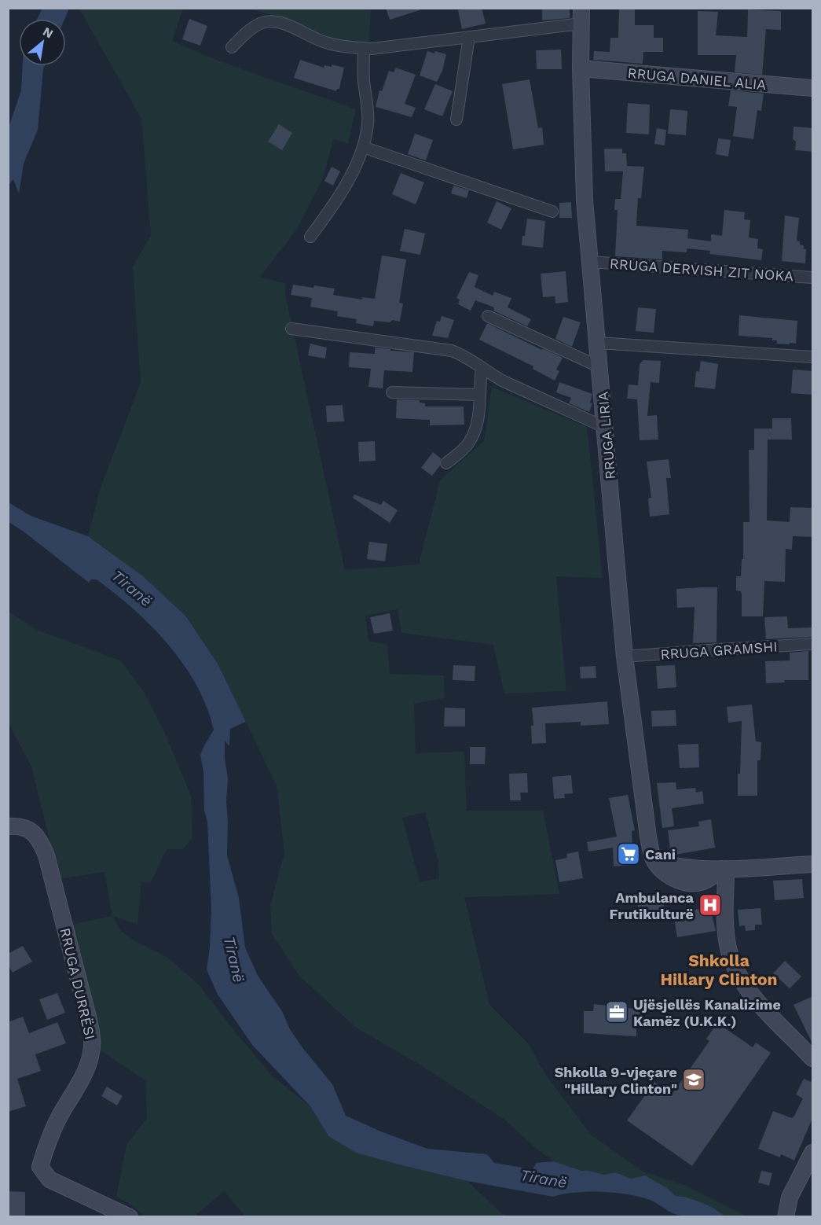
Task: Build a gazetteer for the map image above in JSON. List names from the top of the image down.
{
  "streets": {
    "main road": ["RRUGA DANIEL ALIA", "RRUGA LIRIA", "RRUGA DURRËSI"],
    "street": ["RRUGA DERVISH ZIT NOKA", "RRUGA GRAMSHI"]
  },
  "crossings": [
    ["RRUGA DANIEL ALIA", "RRUGA LIRIA"],
    ["RRUGA DERVISH ZIT NOKA", "RRUGA LIRIA"],
    ["RRUGA LIRIA", "RRUGA GRAMSHI"]
  ],
  "districts": ["Shkolla Hillary Clinton"],
  "water": ["Tiranë"],
  "places": {
    "supermarket": ["Cani"],
    "hospital": ["Ambulanca Frutikulturë"],
    "office": ["Ujësjellës Kanalizime Kamëz (U.K.K.)"],
    "school or university": ["Shkolla 9-vjeçare \"Hillary Clinton\""]
  },
  "north": "top right"
}
